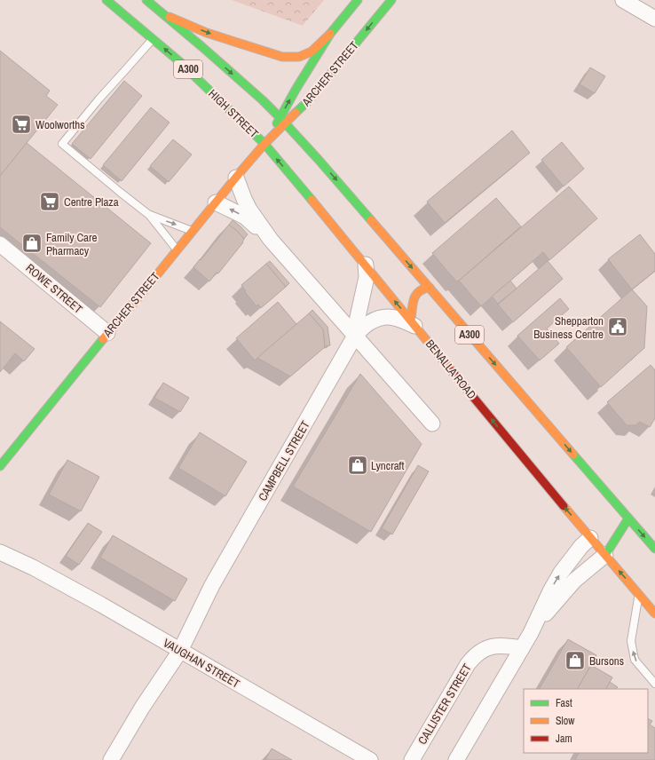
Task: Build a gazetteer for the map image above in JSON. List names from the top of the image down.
{
  "streets": {
    "main road": [
      "A300",
      "ARCHER STREET",
      "HIGH STREET",
      "BENALLA ROAD"
    ],
    "street": [
      "ROWE STREET",
      "CAMPBELL STREET",
      "VAUGHAN STREET",
      "CALLISTER STREET"
    ]
  },
  "crossings": [
    ["A300", "ARCHER STREET"],
    ["ARCHER STREET", "HIGH STREET"],
    ["ARCHER STREET", "ROWE STREET"],
    ["ARCHER STREET", "BENALLA ROAD"],
    ["HIGH STREET", "BENALLA ROAD"],
    ["CAMPBELL STREET", "VAUGHAN STREET"]
  ],
  "places": {
    "supermarket": ["Woolworths", "Centre Plaza"],
    "shop": ["Family Care Pharmacy", "Lyncraft", "Bursons"],
    "public building": ["Shepparton Business Centre"]
  },
  "legend": ["Fast", "Slow", "Jam"]
}
